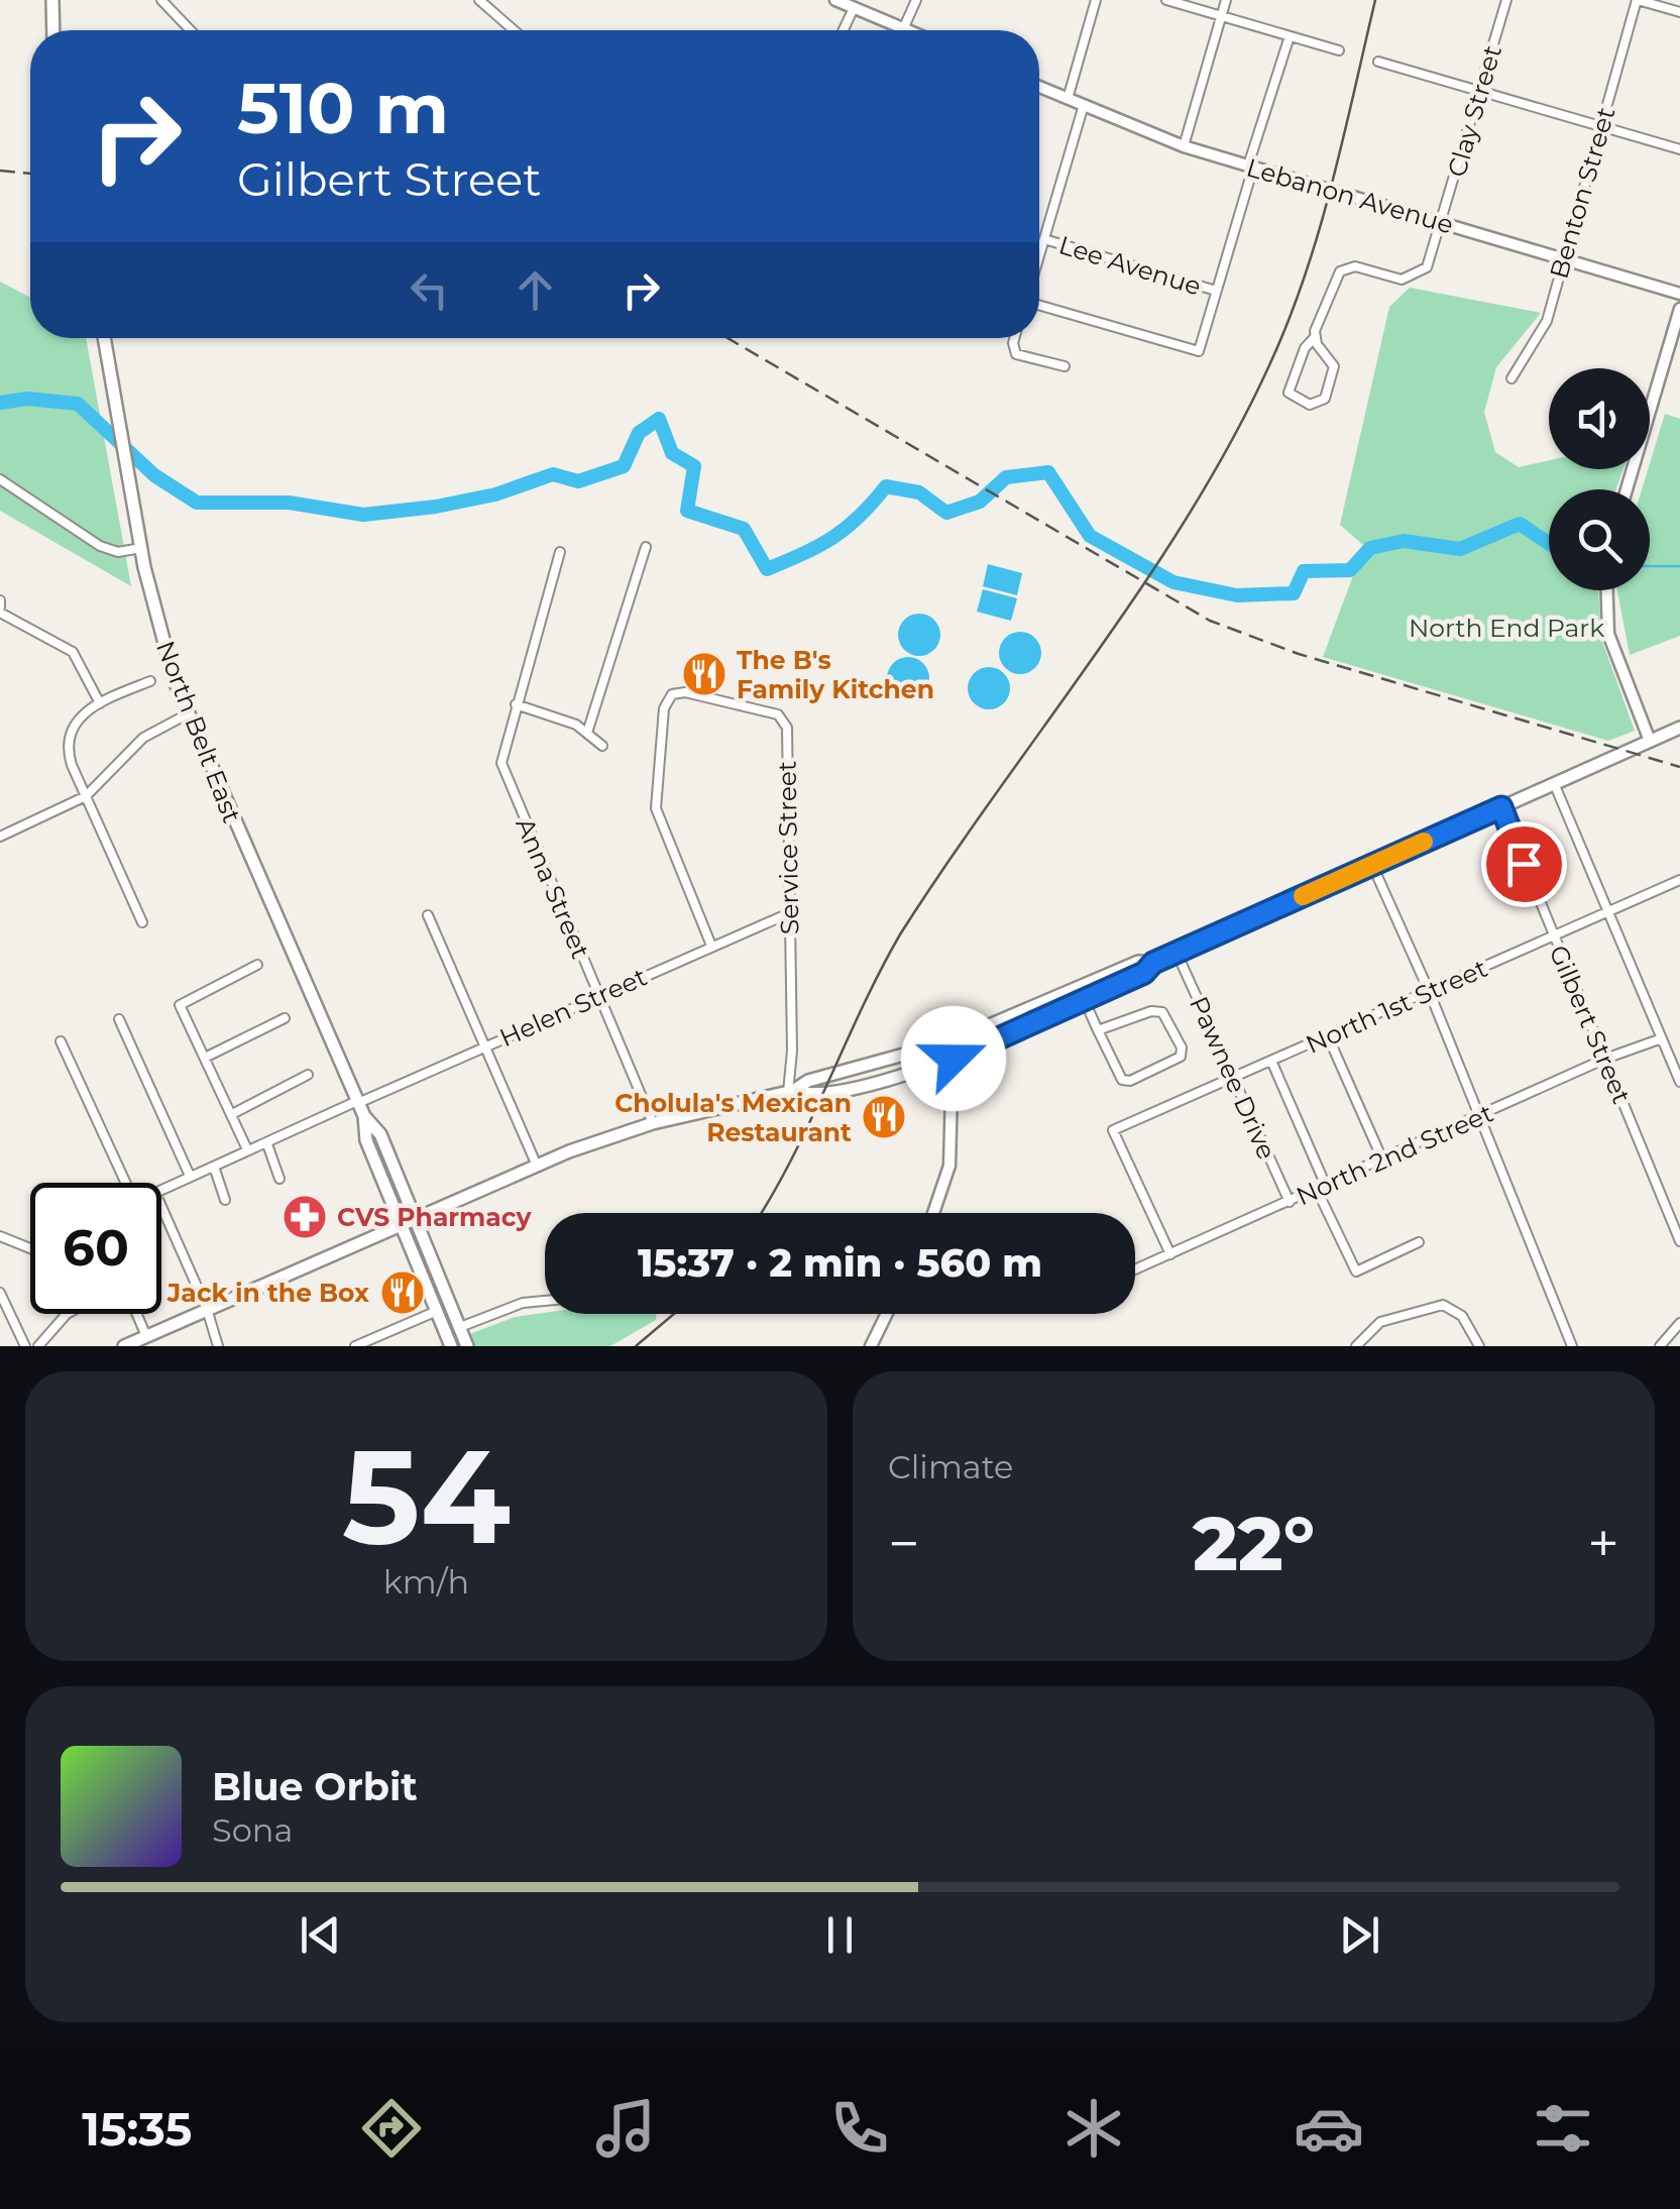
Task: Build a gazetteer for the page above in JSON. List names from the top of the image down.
{
  "streets": {
    "main road": ["Lebanon Avenue", "North Belt East"],
    "street": [
      "Clay Street",
      "Benton Street",
      "Lee Avenue",
      "Service Street",
      "Anna Street",
      "North 1st Street",
      "Helen Street",
      "Gilbert Street",
      "Pawnee Drive",
      "North 2nd Street"
    ]
  },
  "crossings": [
    ["Clay Street", "Lebanon Avenue"],
    ["Benton Street", "Lebanon Avenue"],
    ["North Belt East", "Helen Street"],
    ["Service Street", "Helen Street"],
    ["Anna Street", "Helen Street"],
    ["North 1st Street", "Gilbert Street"],
    ["North 1st Street", "Pawnee Drive"],
    ["North 1st Street", "North 2nd Street"],
    ["Gilbert Street", "North 2nd Street"],
    ["Pawnee Drive", "North 2nd Street"]
  ],
  "parks": ["North End Park"],
  "places": {
    "restaurant": ["The B's Family Kitchen", "Cholula's Mexican Restaurant", "Jack in the Box"],
    "pharmacy": ["CVS Pharmacy"]
  },
  "page": {
    "turn": ["510 m", "Gilbert Street"],
    "limit": "60",
    "trip": "15:37 · 2 min · 560 m",
    "tile": [
      ["54", "km/h"],
      "Climate"
    ],
    "heat": ["−", "22°", "+"],
    "song": ["Blue Orbit", "Sona"],
    "tabs": "15:35"
  }
}
